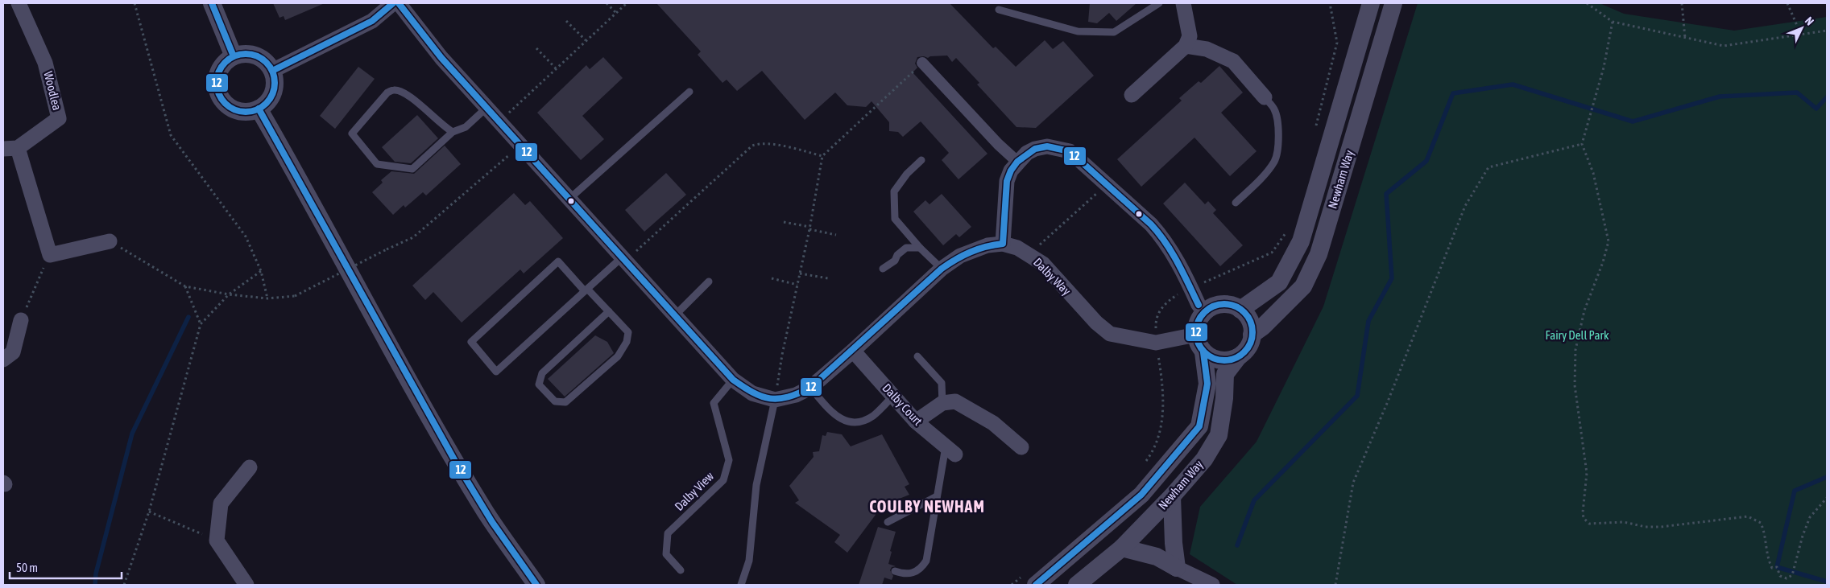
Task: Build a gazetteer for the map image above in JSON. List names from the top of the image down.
{
  "streets": {
    "street": [
      "Woodlea",
      "Newham Way",
      "Dalby Way",
      "Dalby Court"
    ],
    "lane": ["Dalby View"]
  },
  "crossings": [
    ["Newham Way", "Dalby Way"],
    ["Dalby Way", "Dalby Court"],
    ["Dalby Way", "Dalby View"]
  ],
  "districts": ["COULBY NEWHAM"],
  "parks": ["Fairy Dell Park"],
  "lines": ["transit line 12"],
  "scale_bar": "50 m",
  "north": "top right"
}
